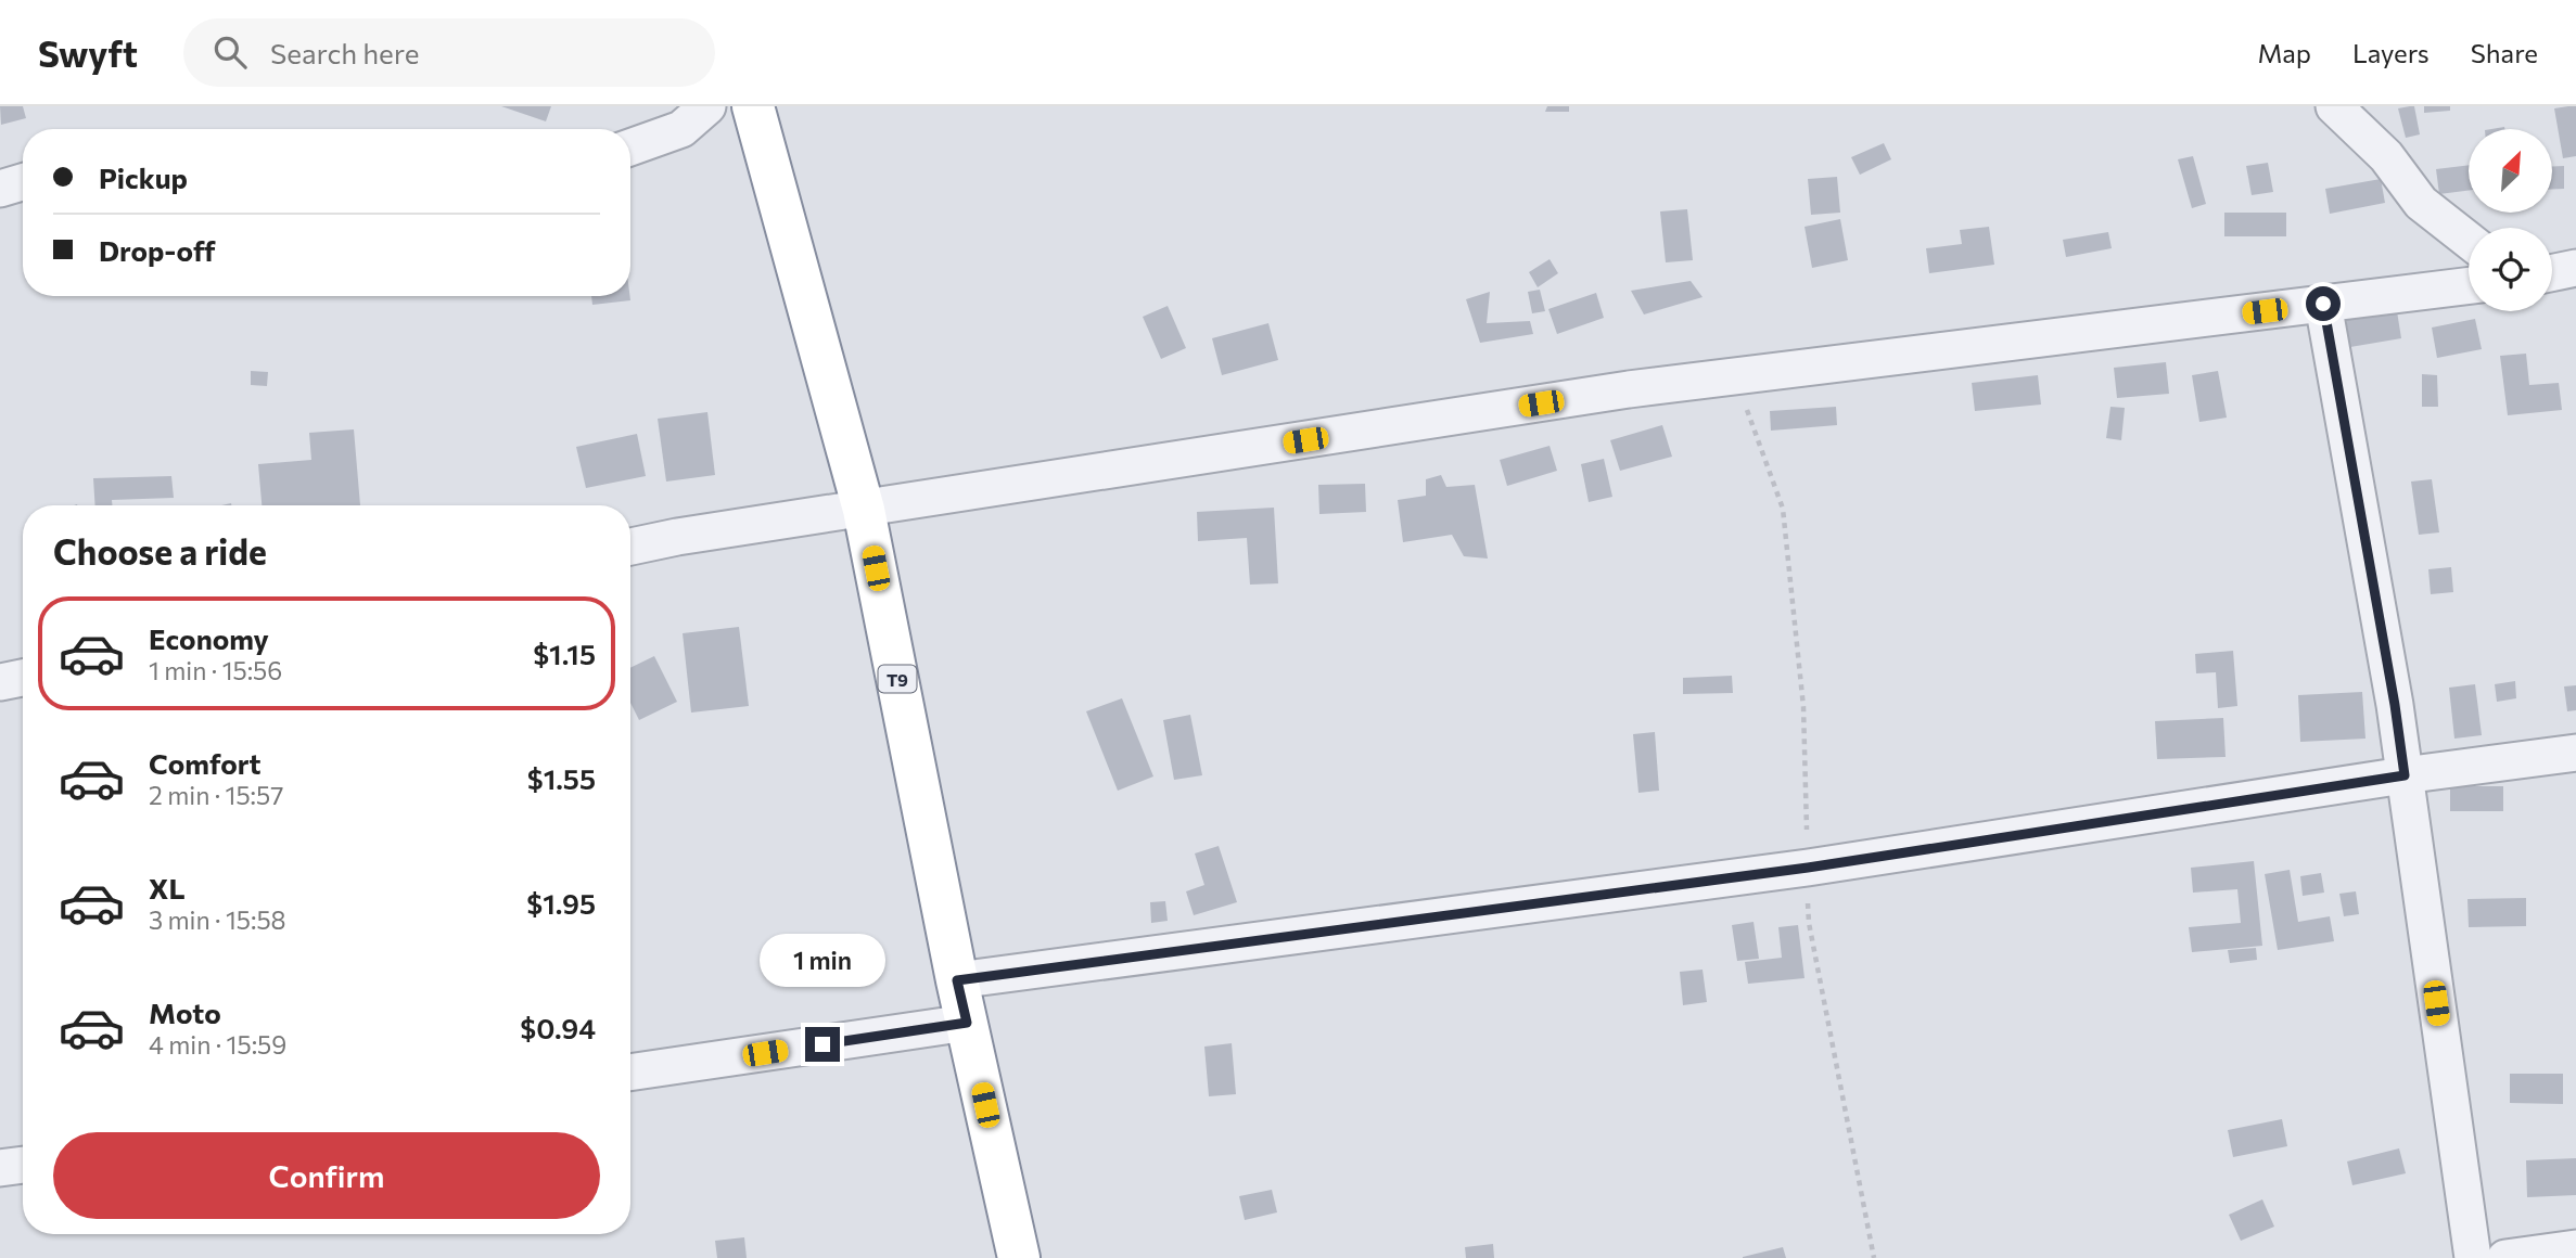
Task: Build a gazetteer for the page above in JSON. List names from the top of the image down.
{
  "streets": {
    "highway": ["T9"]
  },
  "north": "top right",
  "page": {
    "header": "Swyft",
    "search": "Search here",
    "nav": ["Map", "Layers", "Share"],
    "banner": ["Pickup", "Drop-off"],
    "heading": "Choose a ride",
    "list": [
      {
        "name": "Economy",
        "note": "1 min · 15:56",
        "value": "$1.15"
      },
      {
        "name": "Comfort",
        "note": "2 min · 15:57",
        "value": "$1.55"
      },
      {
        "name": "XL",
        "note": "3 min · 15:58",
        "value": "$1.95"
      },
      {
        "name": "Moto",
        "note": "4 min · 15:59",
        "value": "$0.94"
      }
    ],
    "bubble": "1 min",
    "buttons": "Confirm"
  }
}
